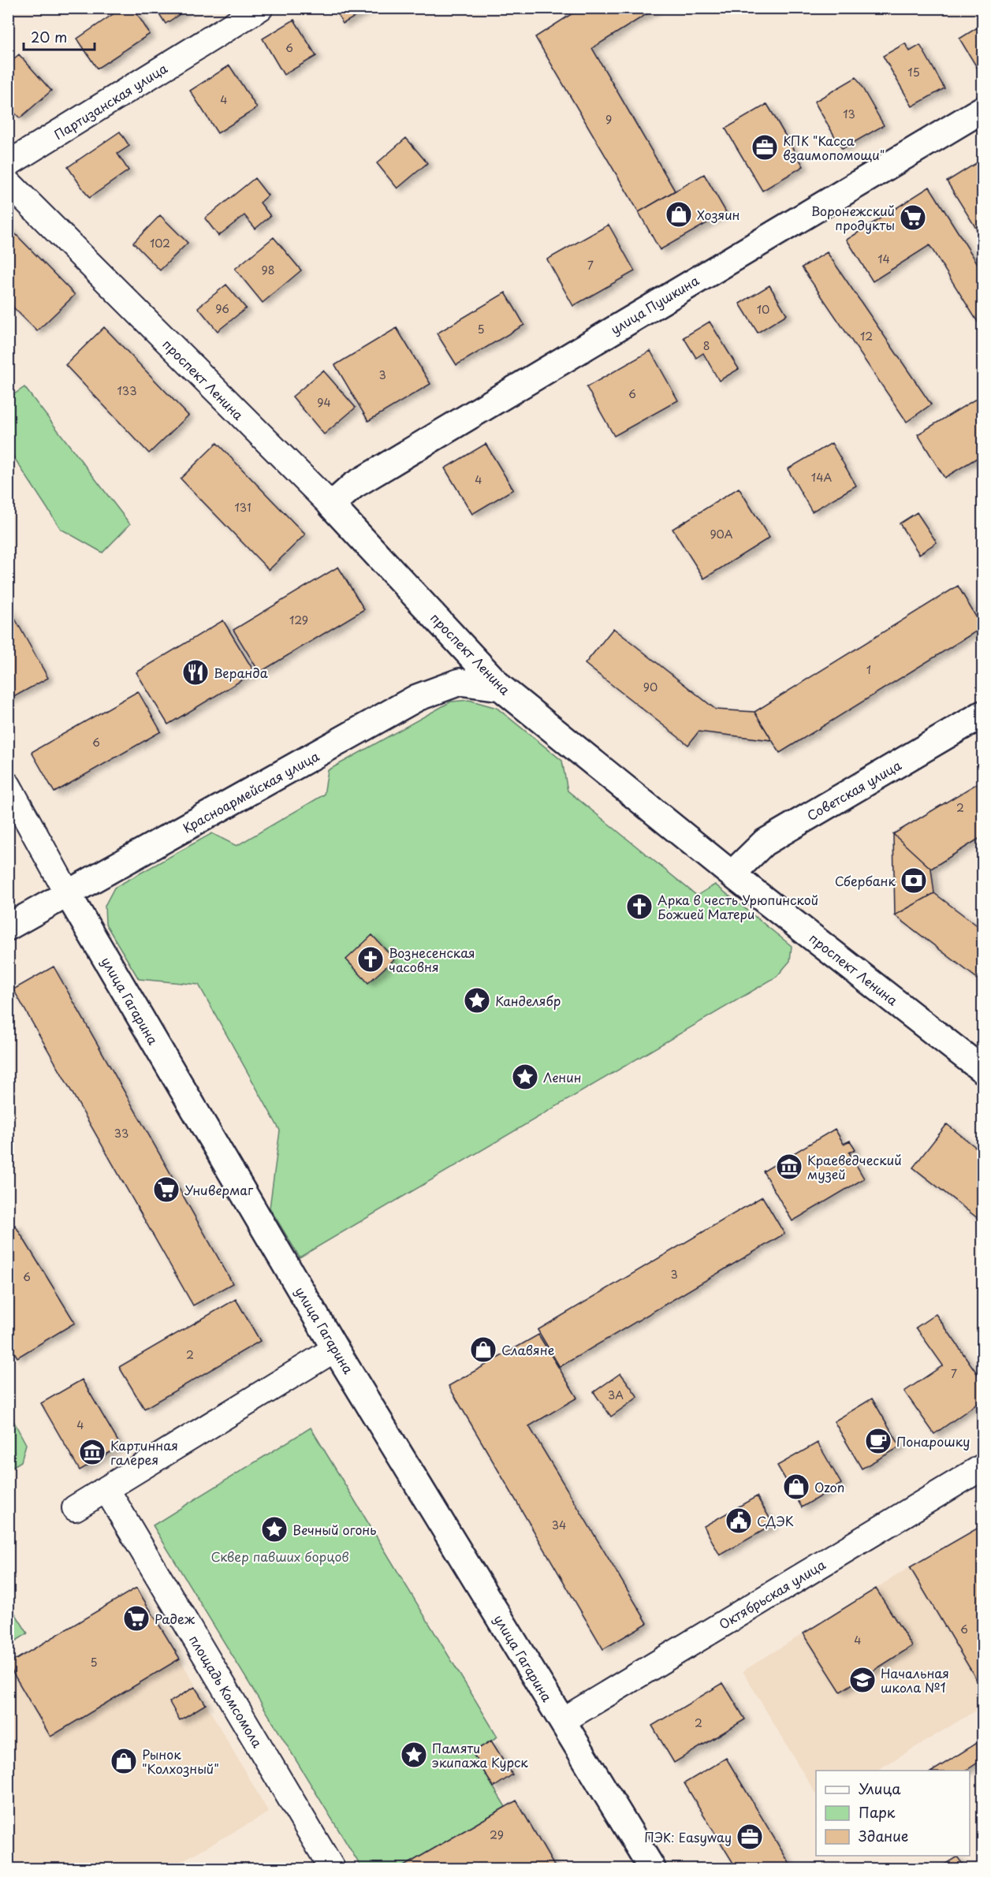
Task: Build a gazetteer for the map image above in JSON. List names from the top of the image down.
{
  "streets": {
    "street": [
      "Партизанская улица",
      "улица Пушкина",
      "проспект Ленина",
      "Советская улица",
      "Красноармейская улица",
      "улица Гагарина",
      "Октябрьская улица",
      "площадь Комсомола"
    ]
  },
  "crossings": [
    ["улица Пушкина", "проспект Ленина"],
    ["проспект Ленина", "Советская улица"],
    ["проспект Ленина", "Красноармейская улица"],
    ["Красноармейская улица", "улица Гагарина"],
    ["улица Гагарина", "Октябрьская улица"]
  ],
  "parks": ["Сквер павших борцов"],
  "places": {
    "office": ["КПК \"Касса взаимопомощи\"", "ПЭК: Easyway"],
    "shop": [
      "Хозяин",
      "Славяне",
      "Ozon",
      "Рынок \"Колхозный\""
    ],
    "supermarket": ["Воронежский продукты", "Универмаг", "Радеж"],
    "restaurant": ["Веранда"],
    "bank": ["Сбербанк"],
    "church": ["Арка в честь Урюпинской Божией Матери", "Вознесенская часовня"],
    "place": [
      "Канделябр",
      "Ленин",
      "Вечный огонь",
      "Памяти экипажа Курск"
    ],
    "museum": ["Краеведческий музей", "Картинная галерея"],
    "cafe": ["Понарошку"],
    "public building": ["СДЭК"],
    "school or university": ["Начальная школа №1"]
  },
  "house_numbers": [
    "6",
    "15",
    "4",
    "13",
    "9",
    "102",
    "14",
    "7",
    "98",
    "96",
    "10",
    "5",
    "12",
    "8",
    "3",
    "133",
    "6",
    "94",
    "14А",
    "4",
    "131",
    "90А",
    "129",
    "1",
    "90",
    "6",
    "2",
    "33",
    "3",
    "6",
    "2",
    "7",
    "3А",
    "4",
    "34",
    "6",
    "4",
    "5",
    "2",
    "29"
  ],
  "legend": ["Улица", "Парк", "Здание"],
  "scale_bar": "20 m"
}
